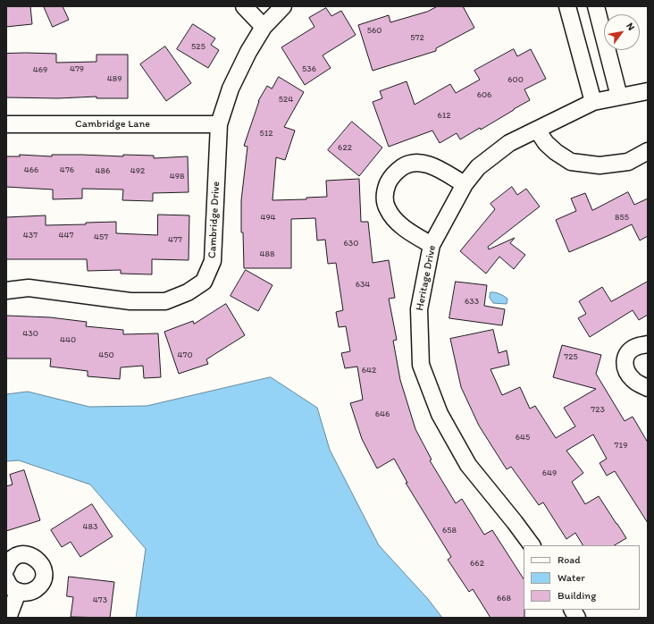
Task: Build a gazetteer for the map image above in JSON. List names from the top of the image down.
{
  "streets": {
    "street": ["Cambridge Lane", "Cambridge Drive", "Heritage Drive"]
  },
  "crossings": [
    ["Cambridge Lane", "Cambridge Drive"]
  ],
  "house_numbers": [
    "560",
    "572",
    "525",
    "479",
    "536",
    "469",
    "489",
    "600",
    "606",
    "524",
    "612",
    "512",
    "622",
    "466",
    "476",
    "486",
    "492",
    "498",
    "494",
    "855",
    "437",
    "447",
    "457",
    "477",
    "630",
    "488",
    "634",
    "633",
    "430",
    "440",
    "450",
    "470",
    "725",
    "642",
    "723",
    "646",
    "645",
    "719",
    "649",
    "483",
    "658",
    "662",
    "668",
    "473"
  ],
  "legend": ["Road", "Water", "Building"],
  "north": "top right"
}
